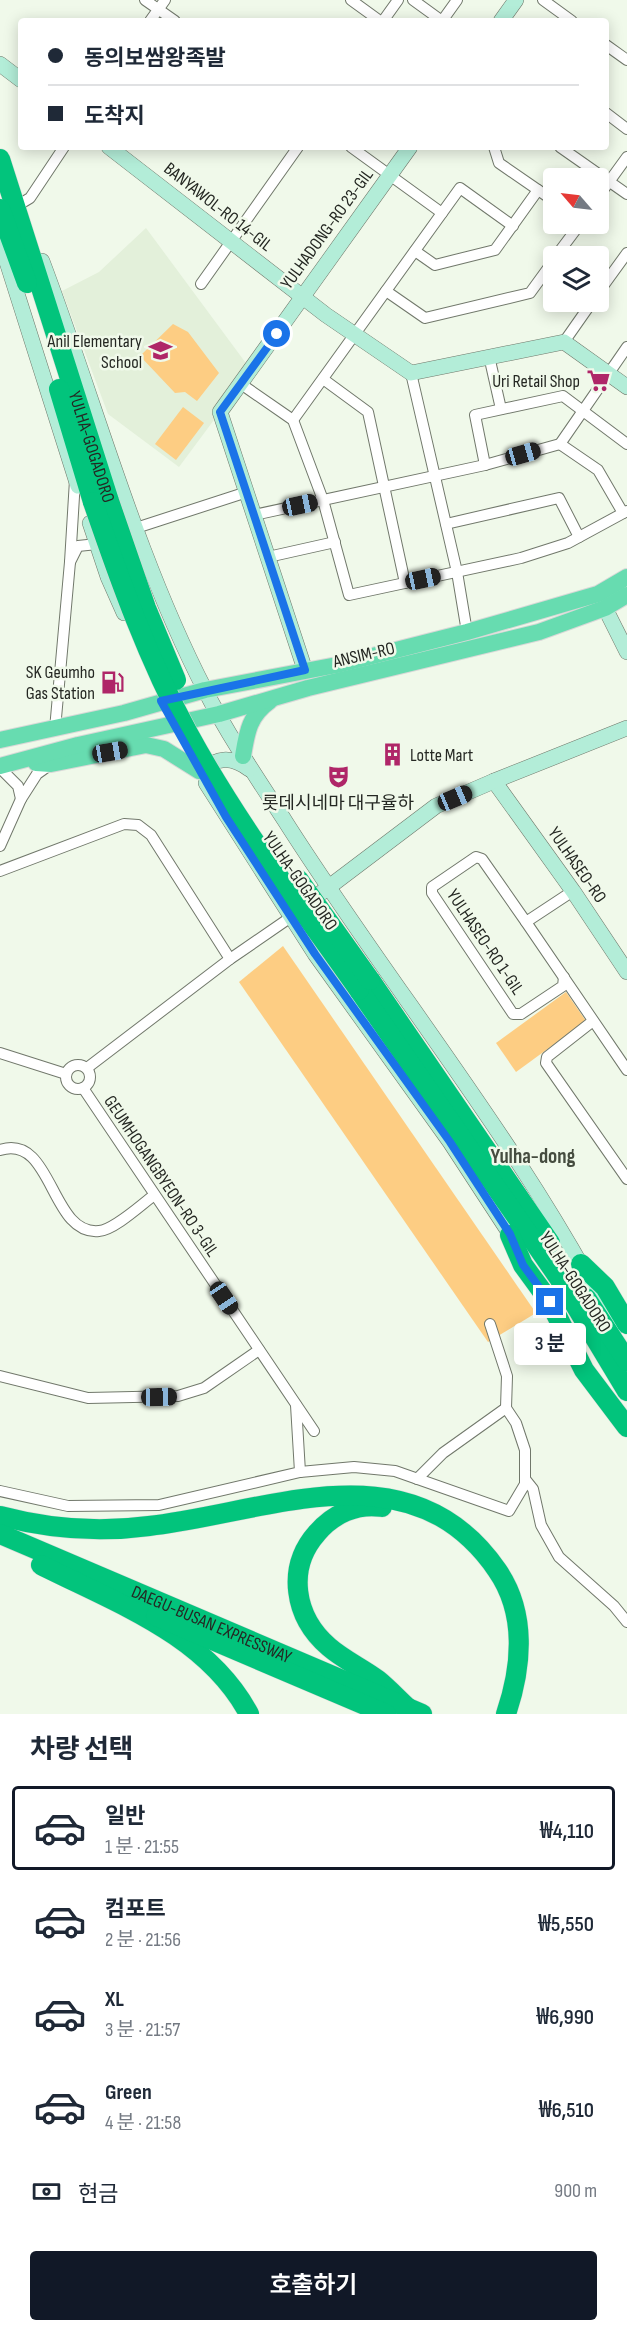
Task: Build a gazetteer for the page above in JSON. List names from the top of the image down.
{
  "streets": {
    "highway": ["YULHA-GOGADORO", "DAEGU-BUSAN EXPRESSWAY"],
    "main road": [
      "BANYAWOL-RO 14-GIL",
      "YULHADONG-RO 23-GIL",
      "ANSIM-RO",
      "YULHASEO-RO"
    ],
    "street": ["YULHASEO-RO 1-GIL", "GEUMHOGANGBYEON-RO 3-GIL"]
  },
  "crossings": [
    ["BANYAWOL-RO 14-GIL", "YULHADONG-RO 23-GIL"],
    ["YULHADONG-RO 23-GIL", "ANSIM-RO"]
  ],
  "districts": ["Yulha-dong"],
  "places": {
    "school or university": ["Anil Elementary School"],
    "supermarket": ["Uri Retail Shop"],
    "fuel station": ["SK Geumho Gas Station"],
    "building": ["Lotte Mart"],
    "theatre": ["롯데시네마 대구율하"]
  },
  "north": "top left",
  "page": {
    "banner": ["동의보쌈왕족발", "도착지"],
    "bubble": "3 분",
    "heading": "차량 선택",
    "list": [
      {
        "name": "일반",
        "note": "1 분 · 21:55",
        "value": "₩4,110"
      },
      {
        "name": "컴포트",
        "note": "2 분 · 21:56",
        "value": "₩5,550"
      },
      {
        "name": "XL",
        "note": "3 분 · 21:57",
        "value": "₩6,990"
      },
      {
        "name": "Green",
        "note": "4 분 · 21:58",
        "value": "₩6,510"
      }
    ],
    "pay": ["현금", "900 m"],
    "buttons": "호출하기"
  }
}
